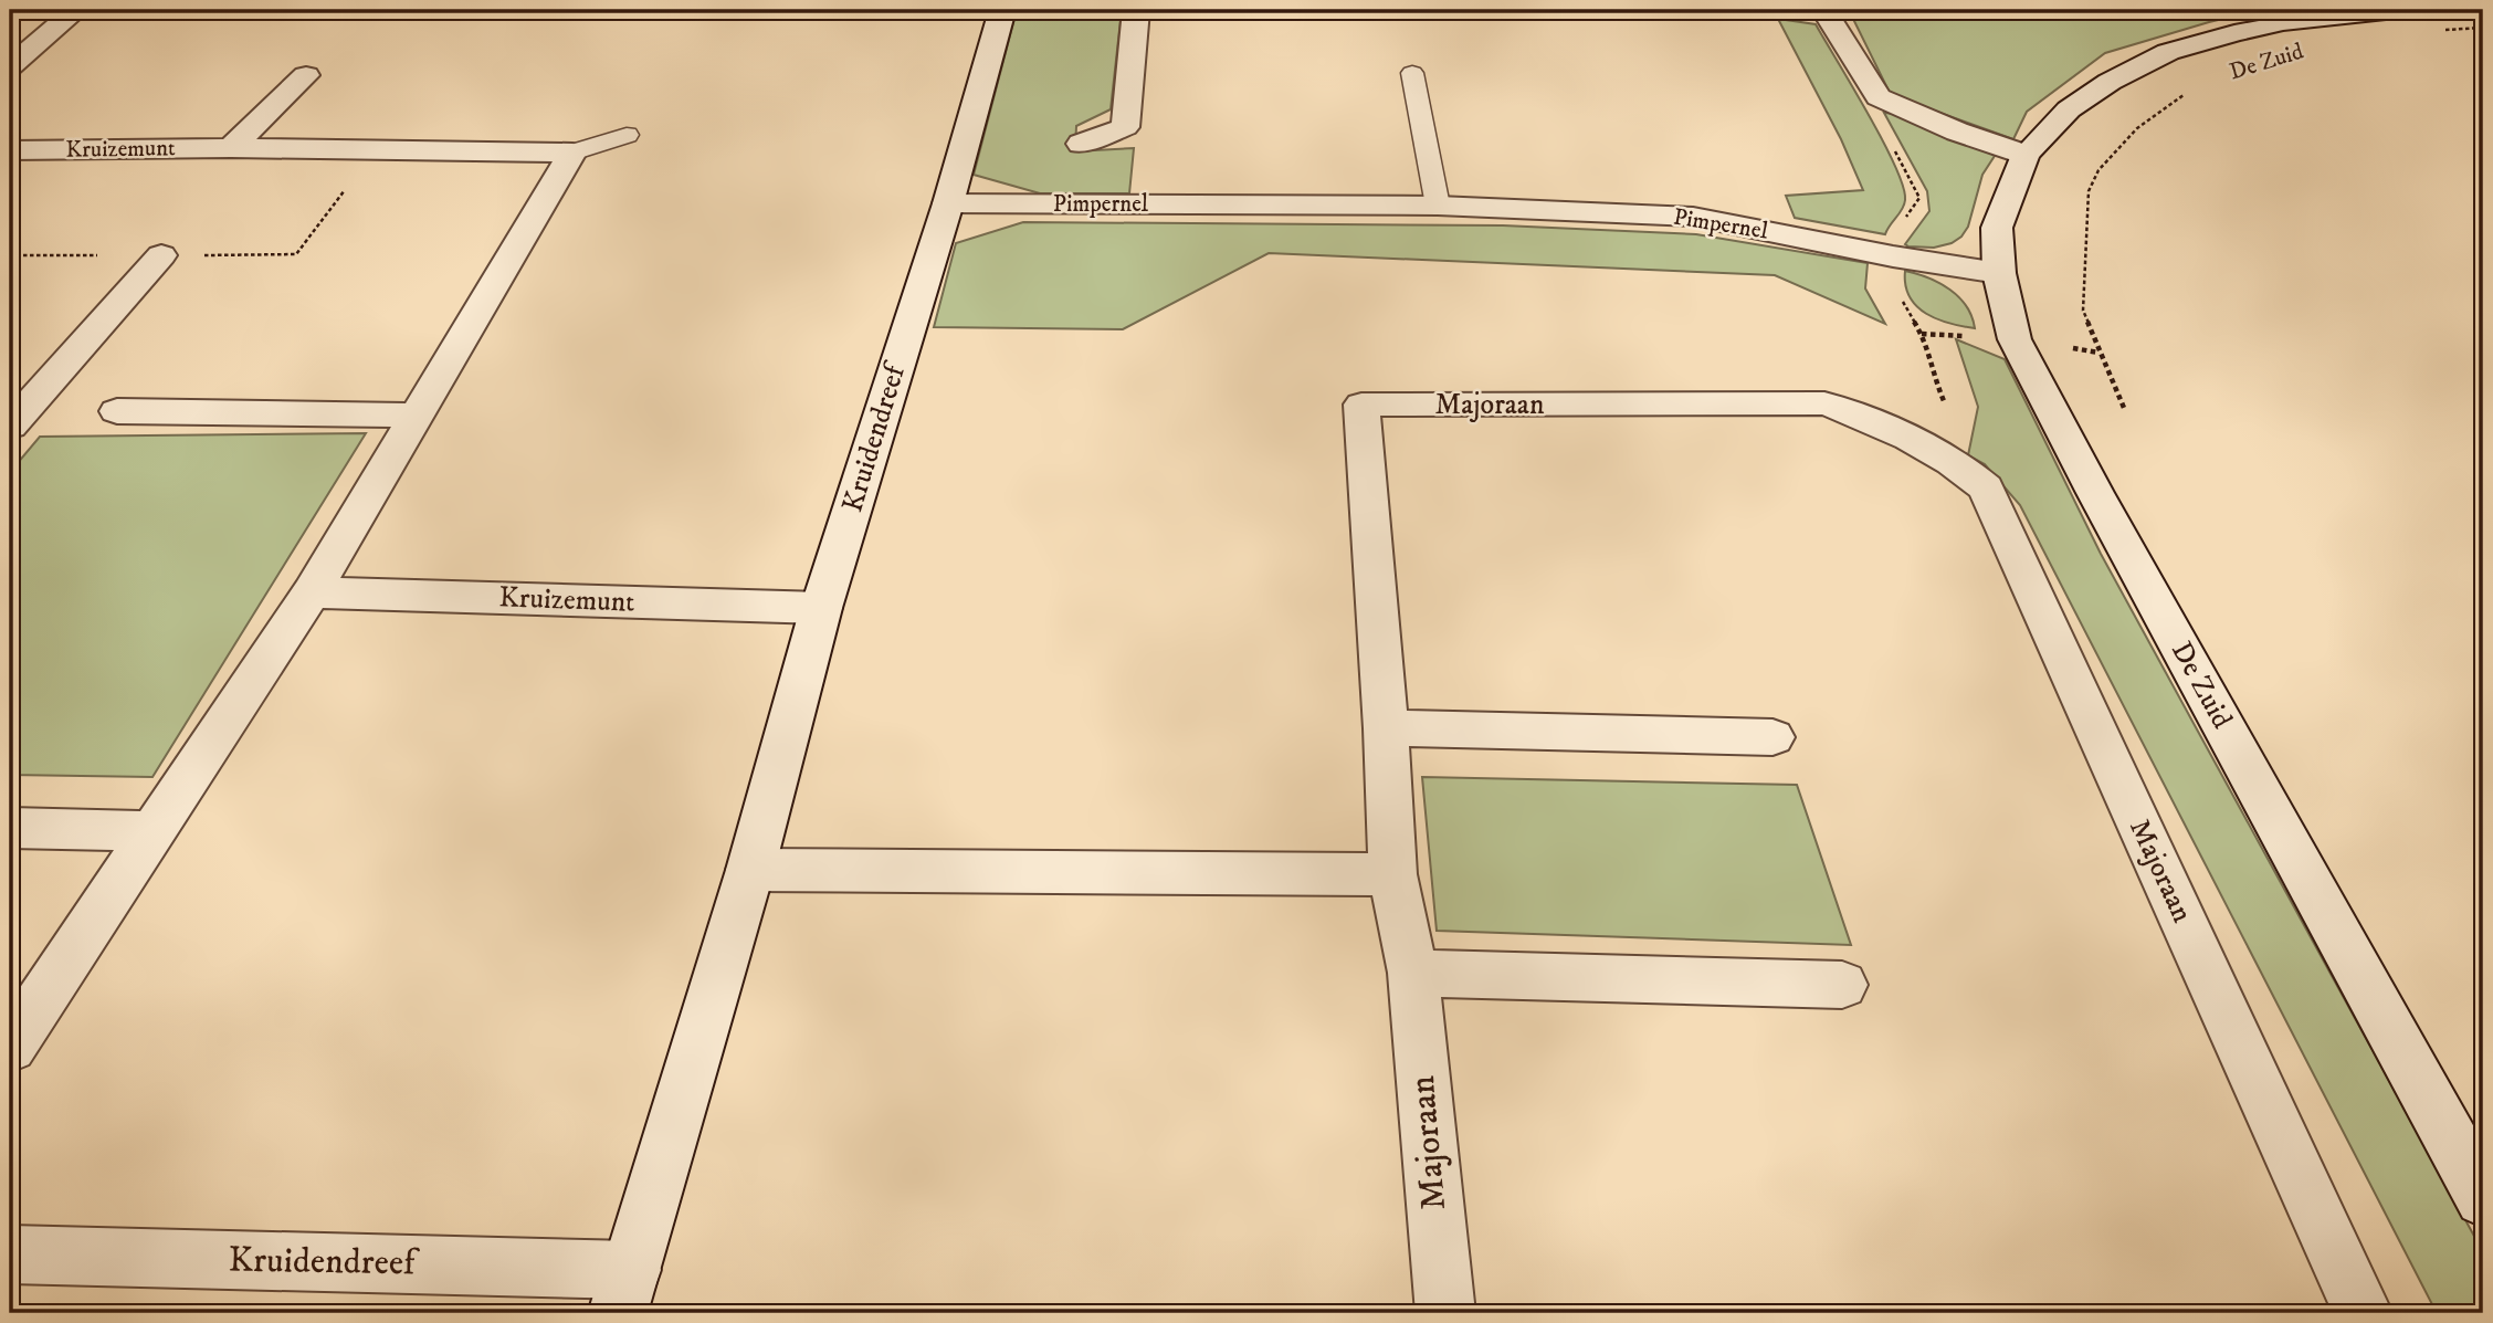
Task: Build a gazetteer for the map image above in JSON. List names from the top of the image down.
{
  "streets": {
    "street": [
      "De Zuid",
      "Kruizemunt",
      "Pimpernel",
      "Majoraan",
      "Kruidendreef"
    ]
  },
  "crossings": [
    ["De Zuid", "Pimpernel"],
    ["Kruizemunt", "Kruidendreef"],
    ["Pimpernel", "Kruidendreef"]
  ]
}
